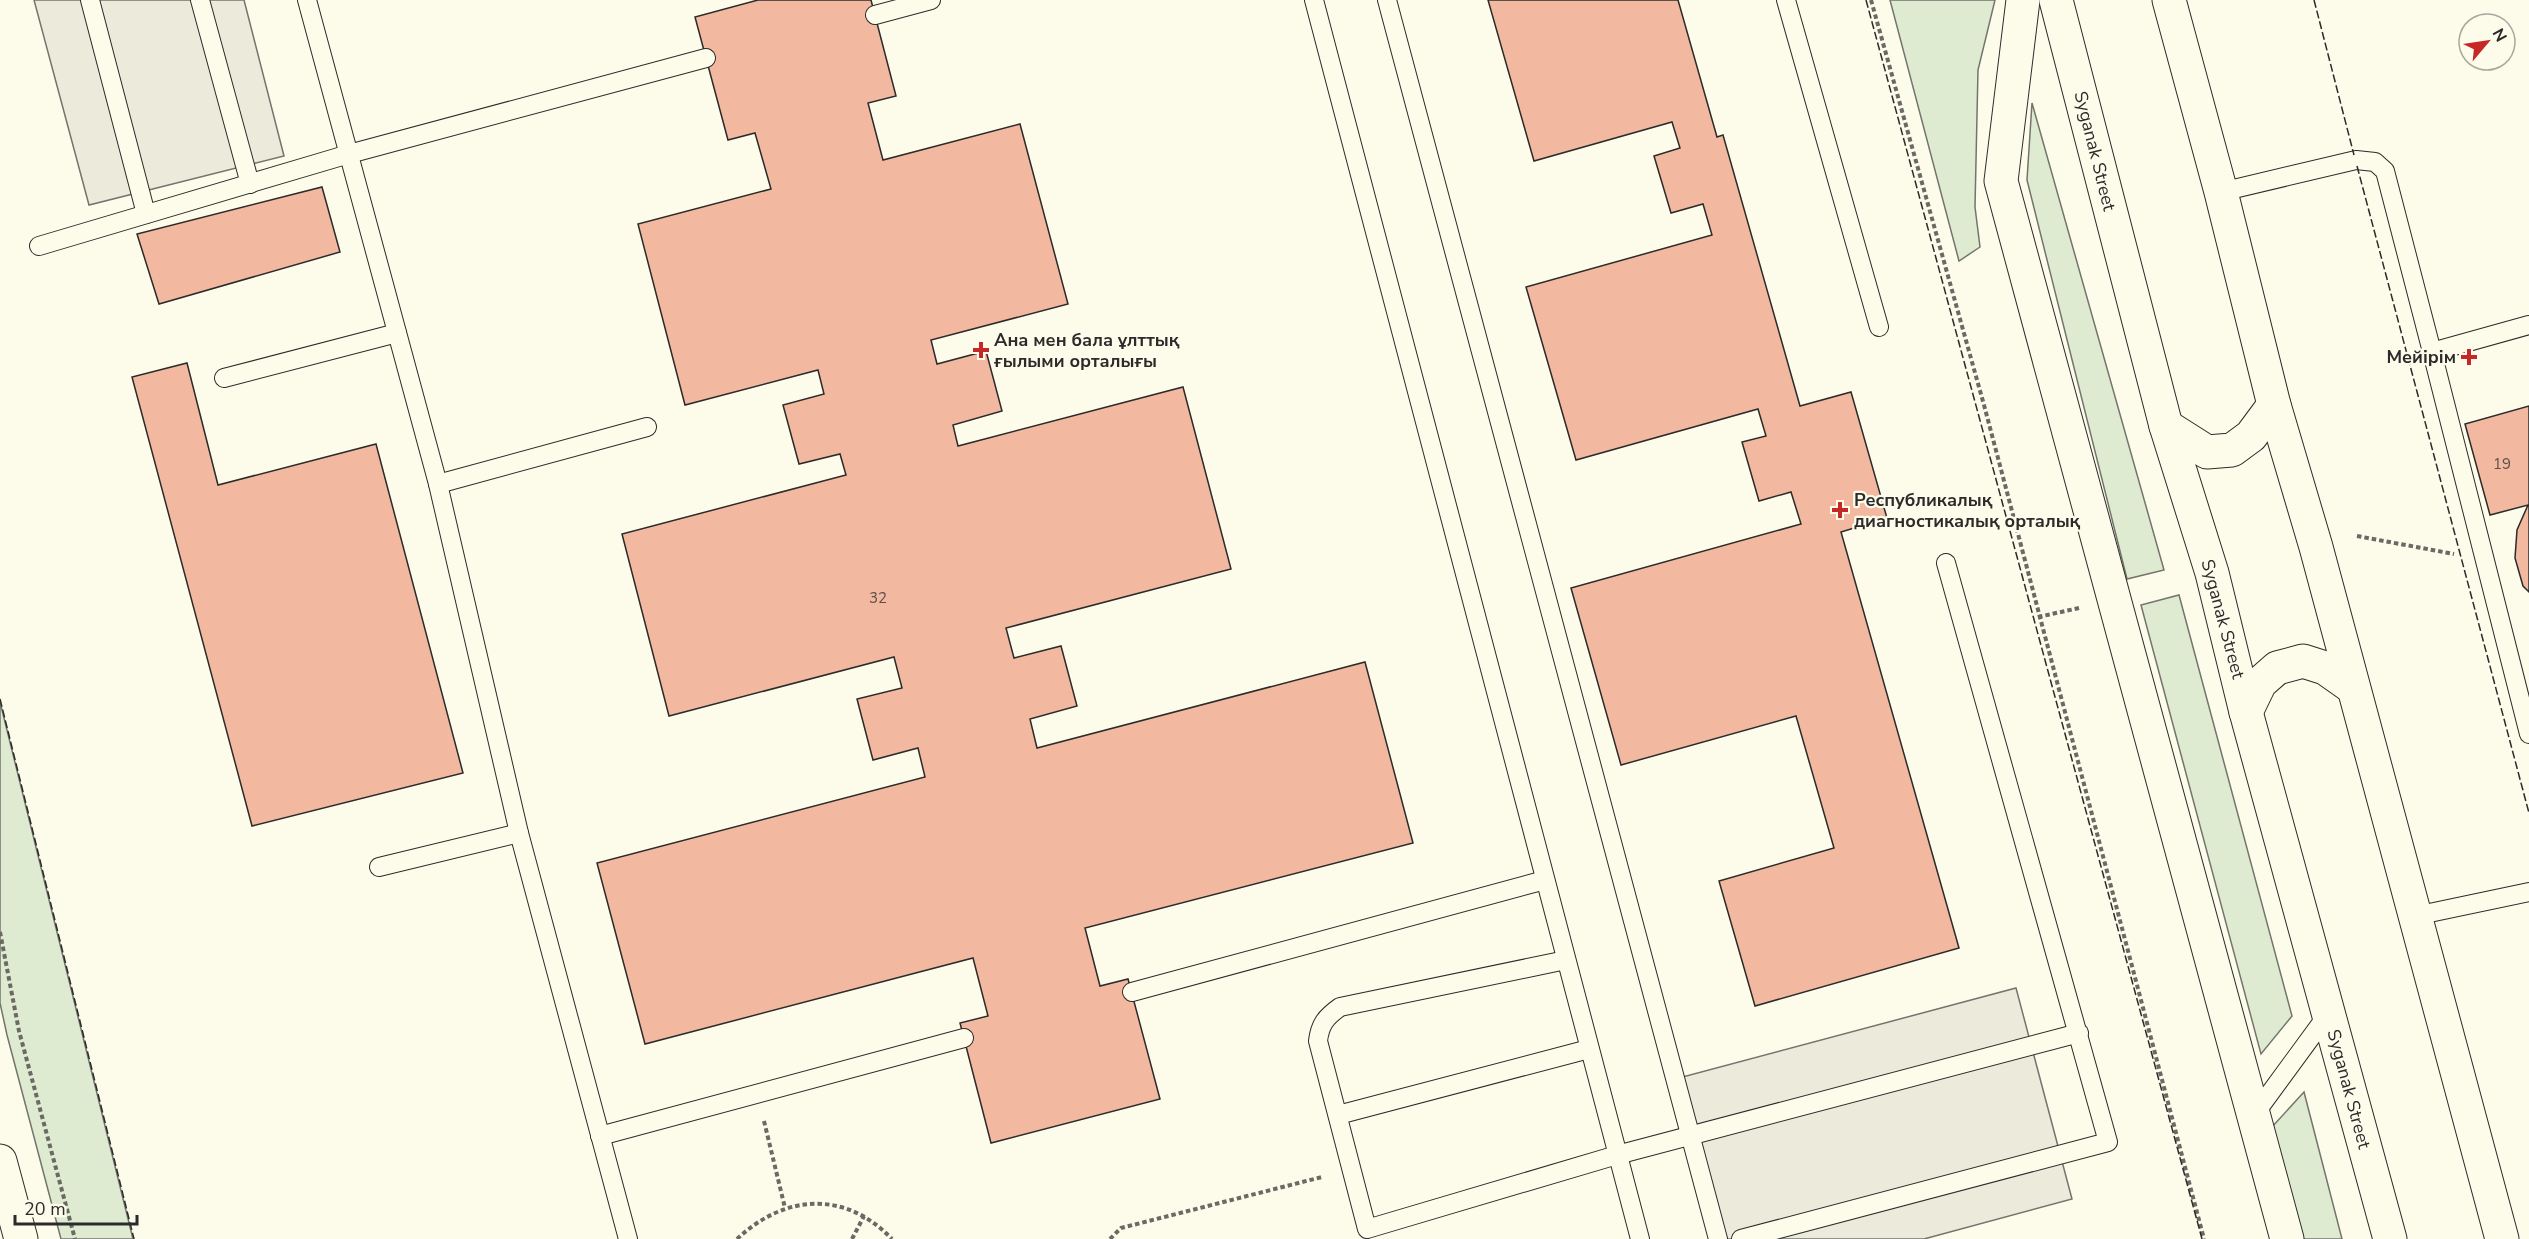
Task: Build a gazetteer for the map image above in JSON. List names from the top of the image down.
{
  "streets": {
    "main road": ["Syganak Street"]
  },
  "places": {
    "health": ["Ана мен бала ұлттық ғылыми орталығы", "Мейірім", "Республикалық диагностикалық орталық"]
  },
  "house_numbers": ["19", "32"],
  "scale_bar": "20 m",
  "north": "top right"
}
